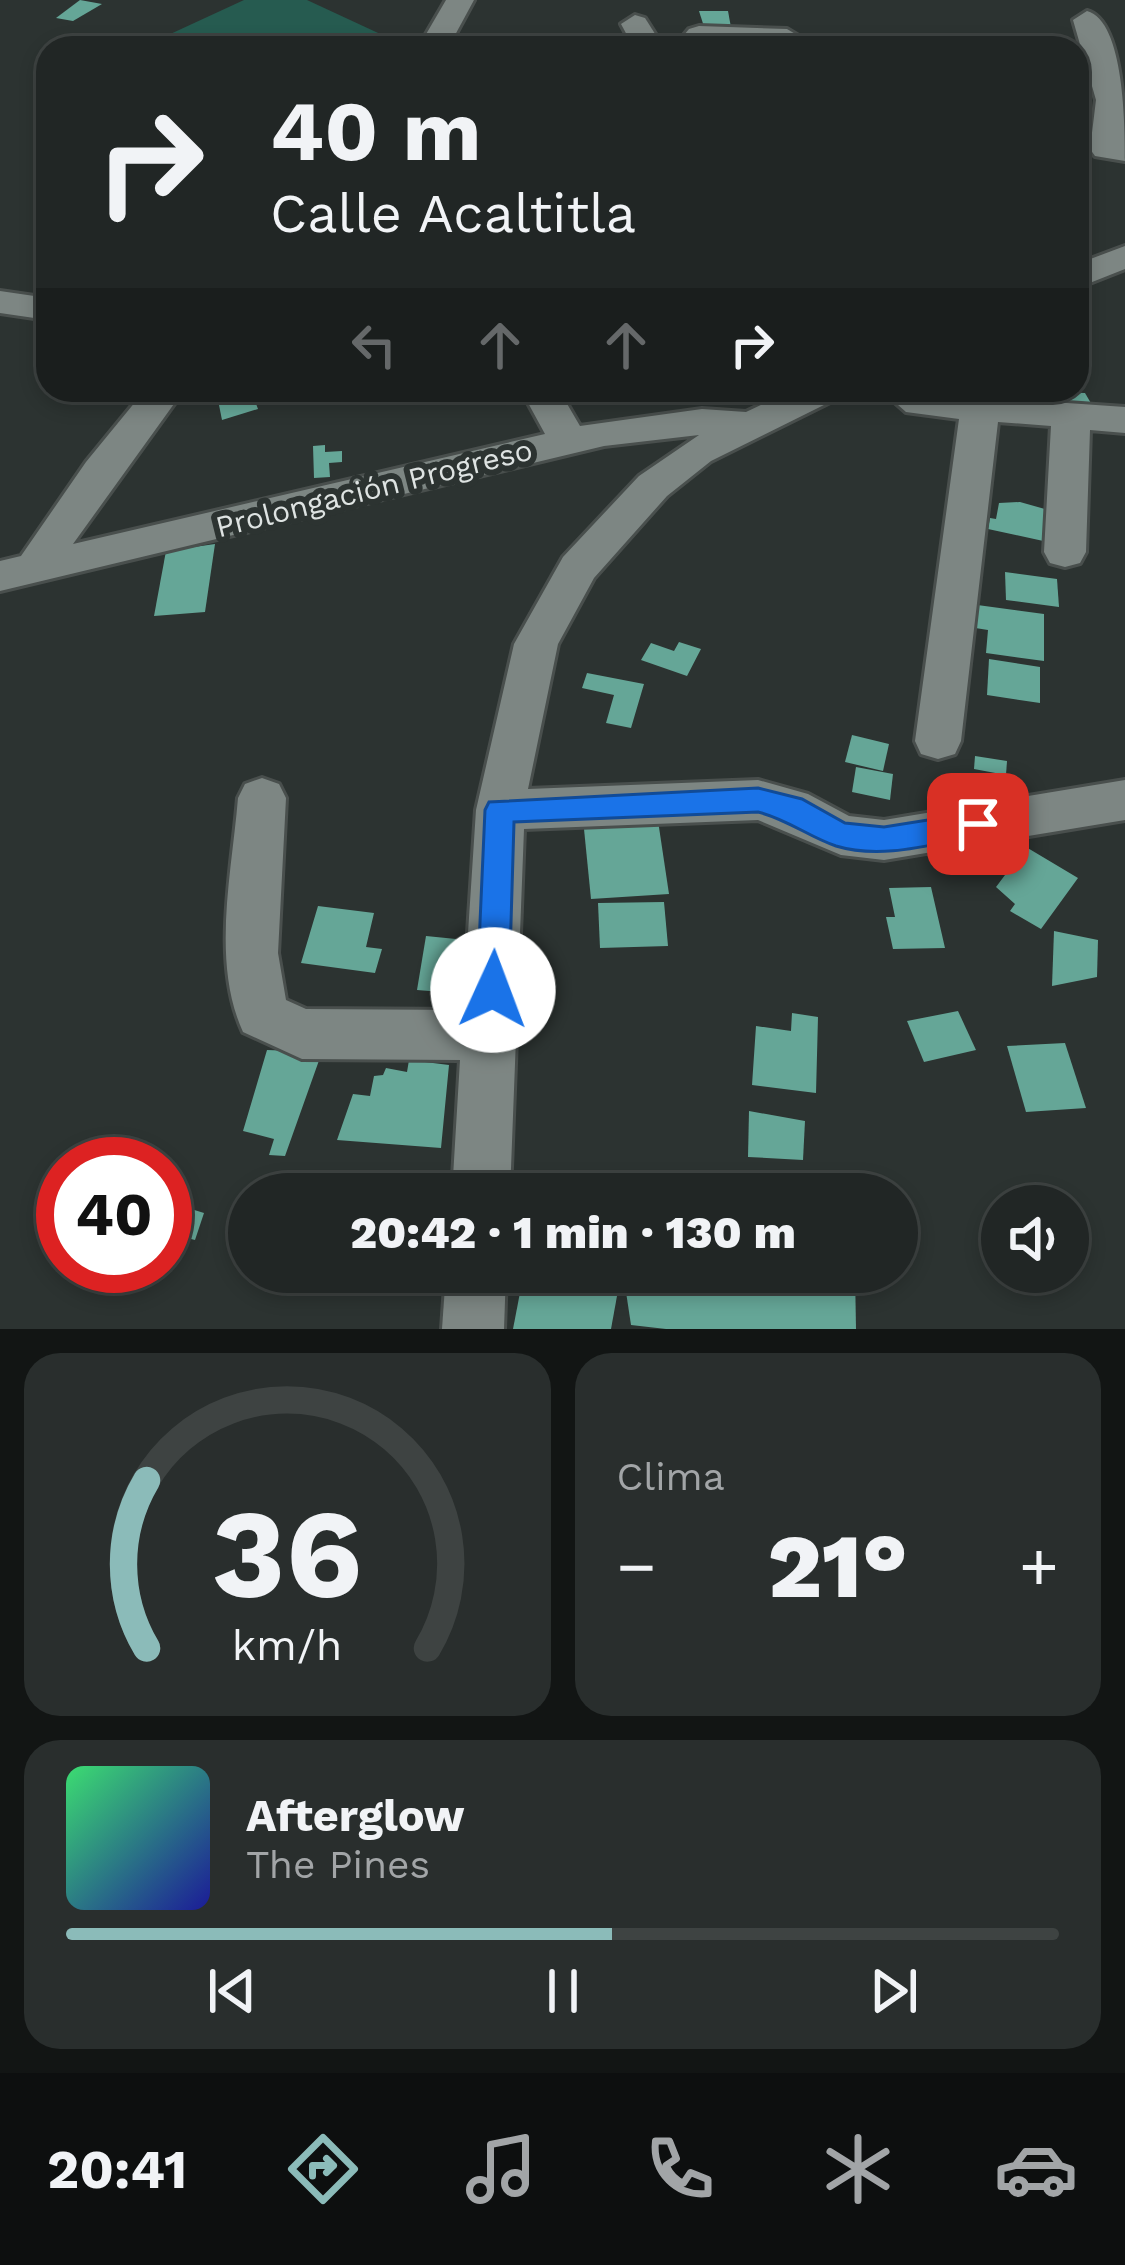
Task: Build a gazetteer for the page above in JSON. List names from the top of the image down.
{
  "streets": {
    "street": ["Prolongación Progreso"]
  },
  "page": {
    "turn": ["40 m", "Calle Acaltitla"],
    "limit": "40",
    "trip": "20:42 · 1 min · 130 m",
    "tile": "Clima",
    "heat": ["−", "21°", "+"],
    "song": ["Afterglow", "The Pines"],
    "tabs": "20:41",
    "gauge": ["36", "km/h"]
  }
}
